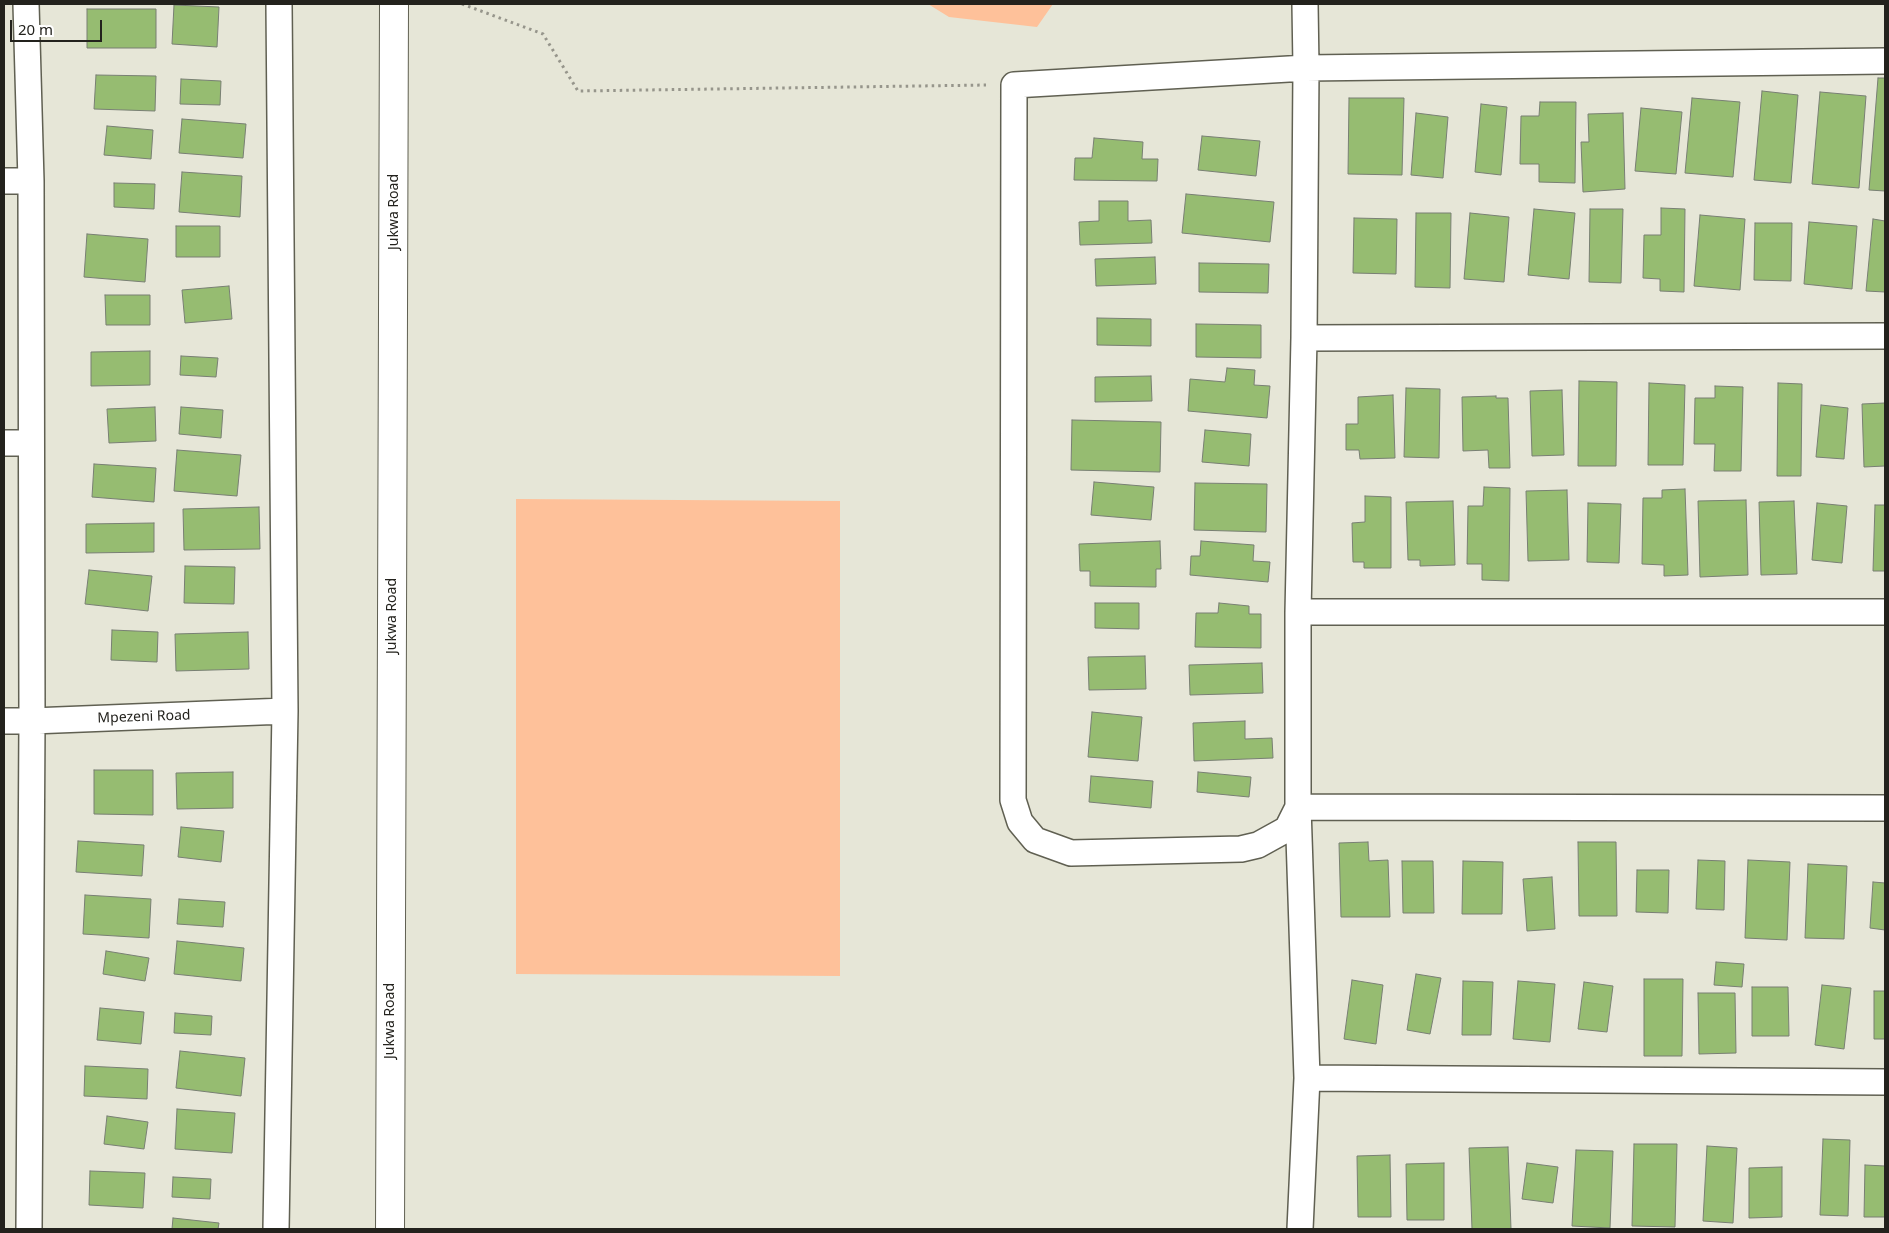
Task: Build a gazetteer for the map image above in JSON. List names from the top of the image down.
{
  "streets": {
    "street": ["Jukwa Road", "Mpezeni Road"]
  },
  "scale_bar": "20 m"
}
